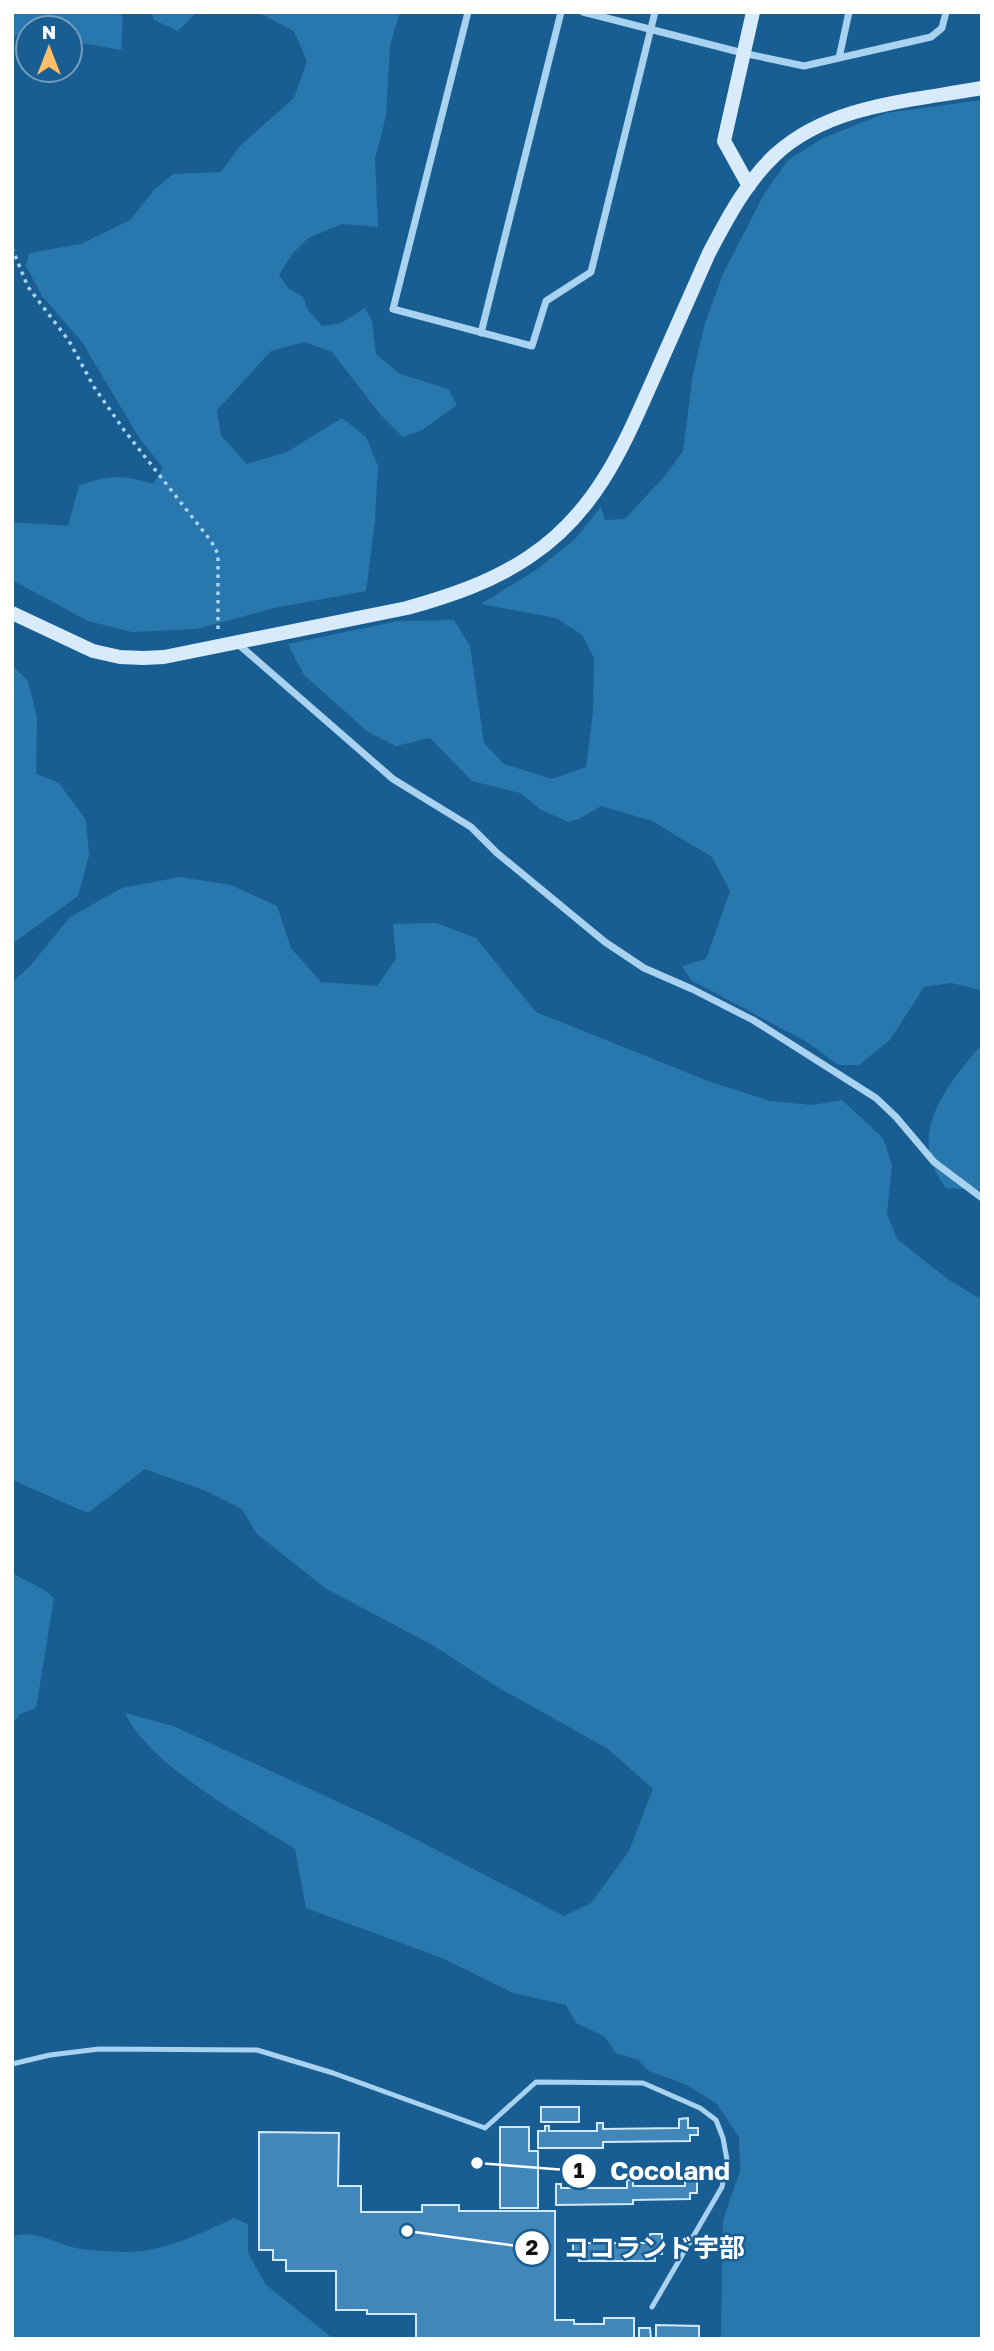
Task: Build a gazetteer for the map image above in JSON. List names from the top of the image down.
{
  "places": ["Cocoland", "ココランド宇部"],
  "north": "top"
}
